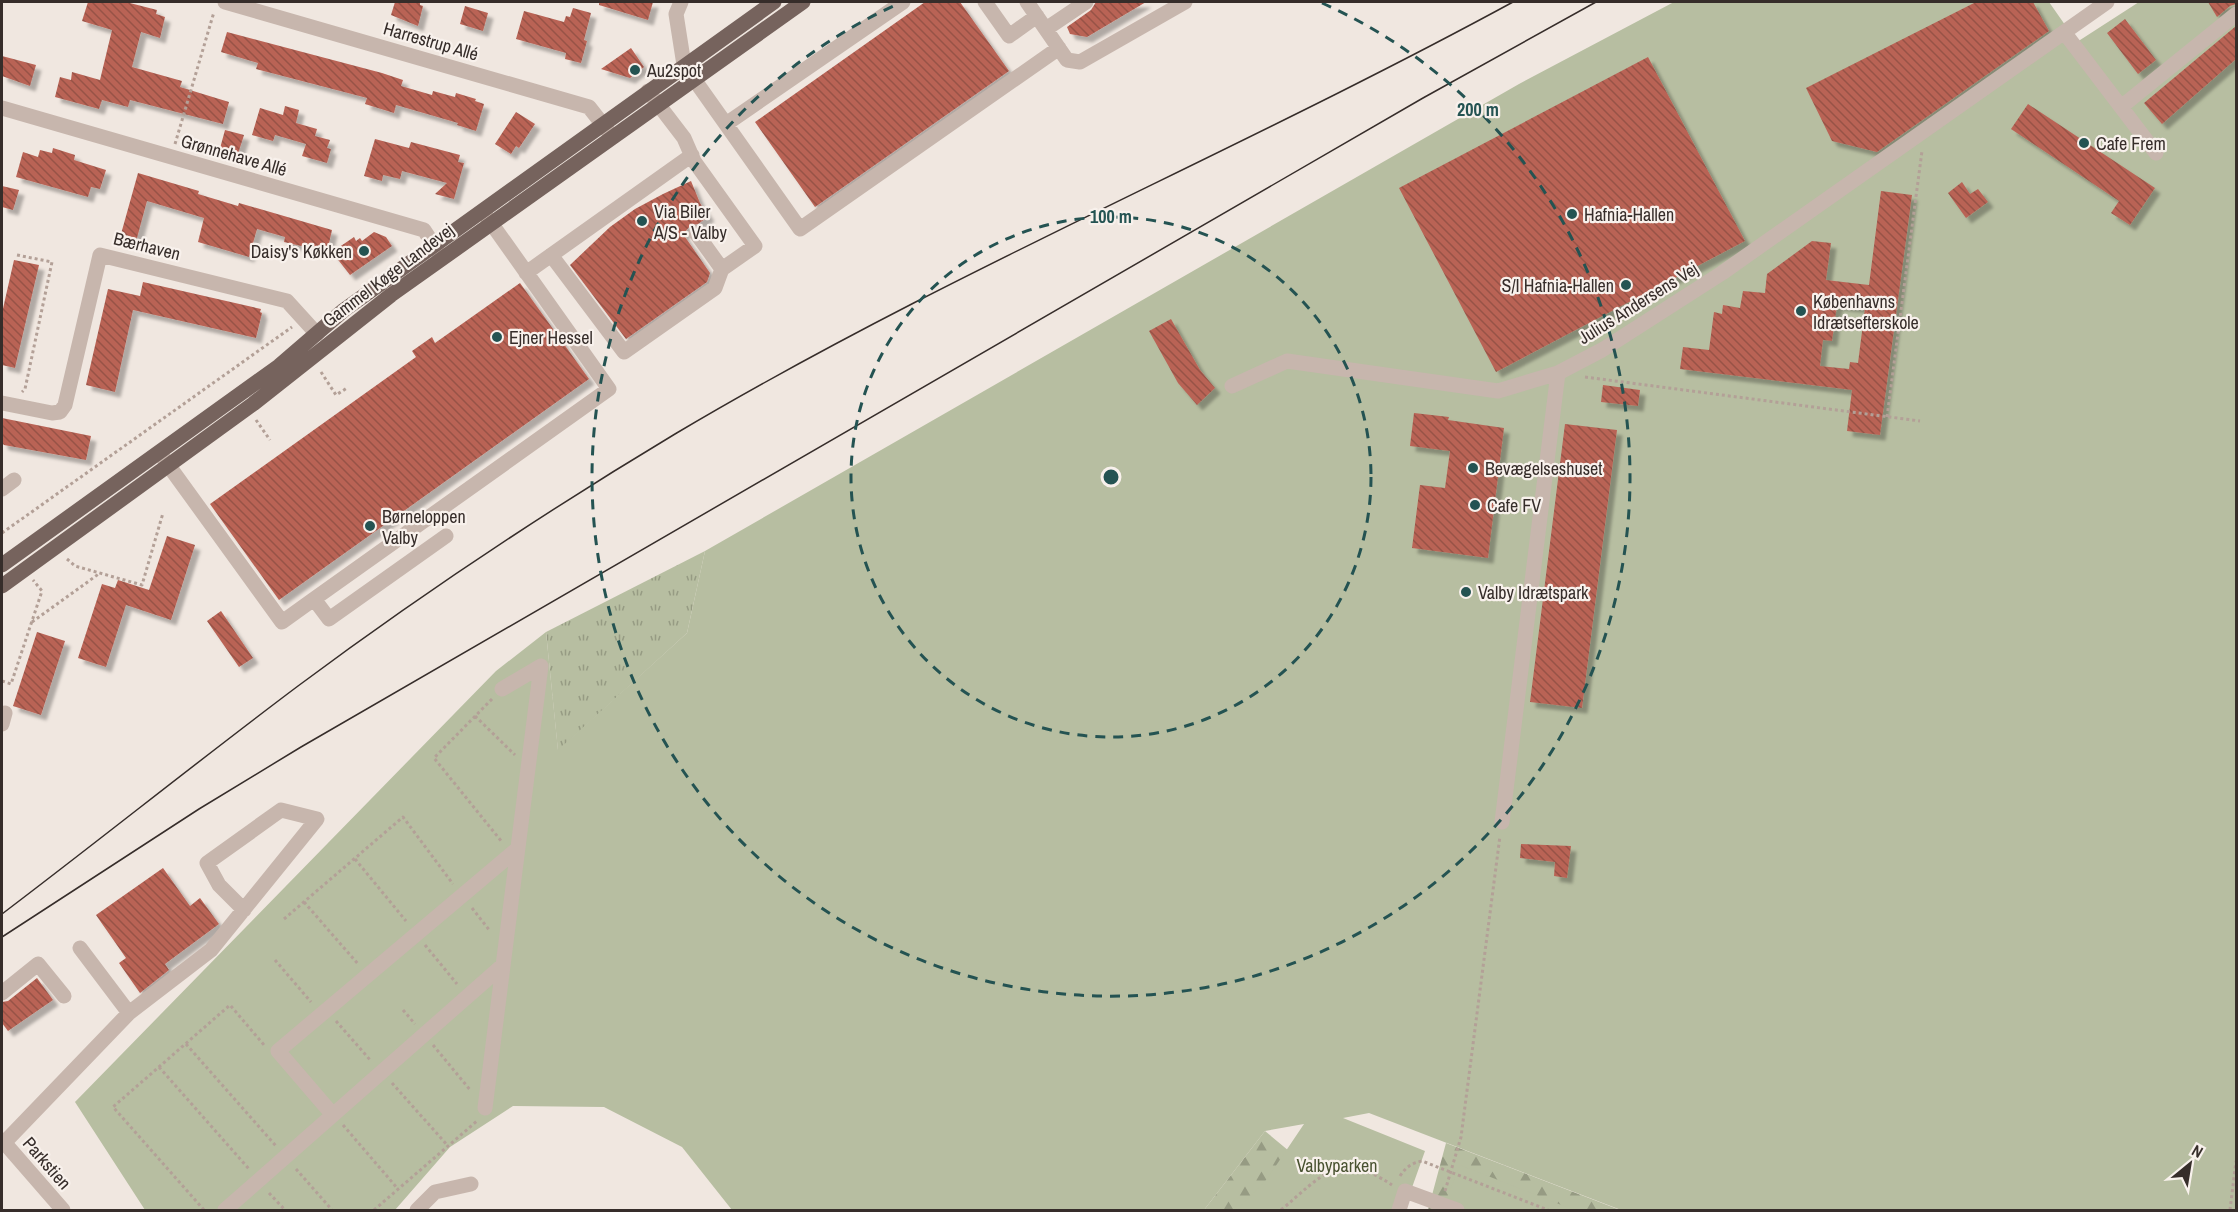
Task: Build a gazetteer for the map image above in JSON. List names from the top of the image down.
{
  "streets": {
    "main road": ["Gammel Køge Landevej"],
    "street": [
      "Harrestrup Allé",
      "Grønnehave Allé",
      "Bærhaven",
      "Julius Andersens Vej",
      "Parkstien"
    ]
  },
  "crossings": [
    ["Harrestrup Allé", "Gammel Køge Landevej"],
    ["Grønnehave Allé", "Gammel Køge Landevej"],
    ["Bærhaven", "Gammel Køge Landevej"]
  ],
  "parks": ["Valbyparken"],
  "places": [
    "Au2spot",
    "Cafe Frem",
    "Hafnia-Hallen",
    "Via Biler A/S - Valby",
    "Daisy's Køkken",
    "S/I Hafnia-Hallen",
    "Københavns Idrætsefterskole",
    "Ejner Hessel",
    "Bevægelseshuset",
    "Cafe FV",
    "Børneloppen Valby",
    "Valby Idrætspark"
  ],
  "north": "top right",
  "rings": ["200 m", "100 m"]
}
